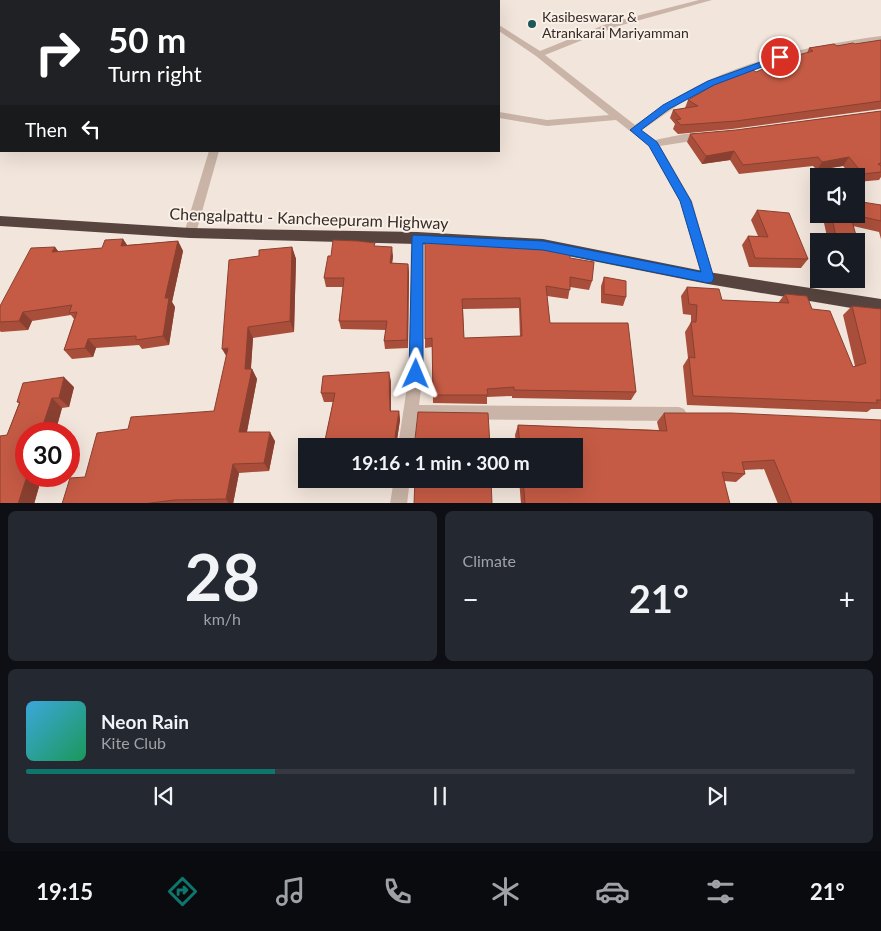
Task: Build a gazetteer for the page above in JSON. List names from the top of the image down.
{
  "streets": {
    "highway": ["Chengalpattu - Kancheepuram Highway"]
  },
  "places": ["Kasibeswarar & Atrankarai Mariyamman"],
  "page": {
    "turn": ["50 m", "Turn right"],
    "then": "Then",
    "limit": "30",
    "trip": "19:16 · 1 min · 300 m",
    "tile": [
      ["28", "km/h"],
      "Climate"
    ],
    "heat": ["−", "21°", "+"],
    "song": ["Neon Rain", "Kite Club"],
    "tabs": ["19:15", "21°"]
  }
}
